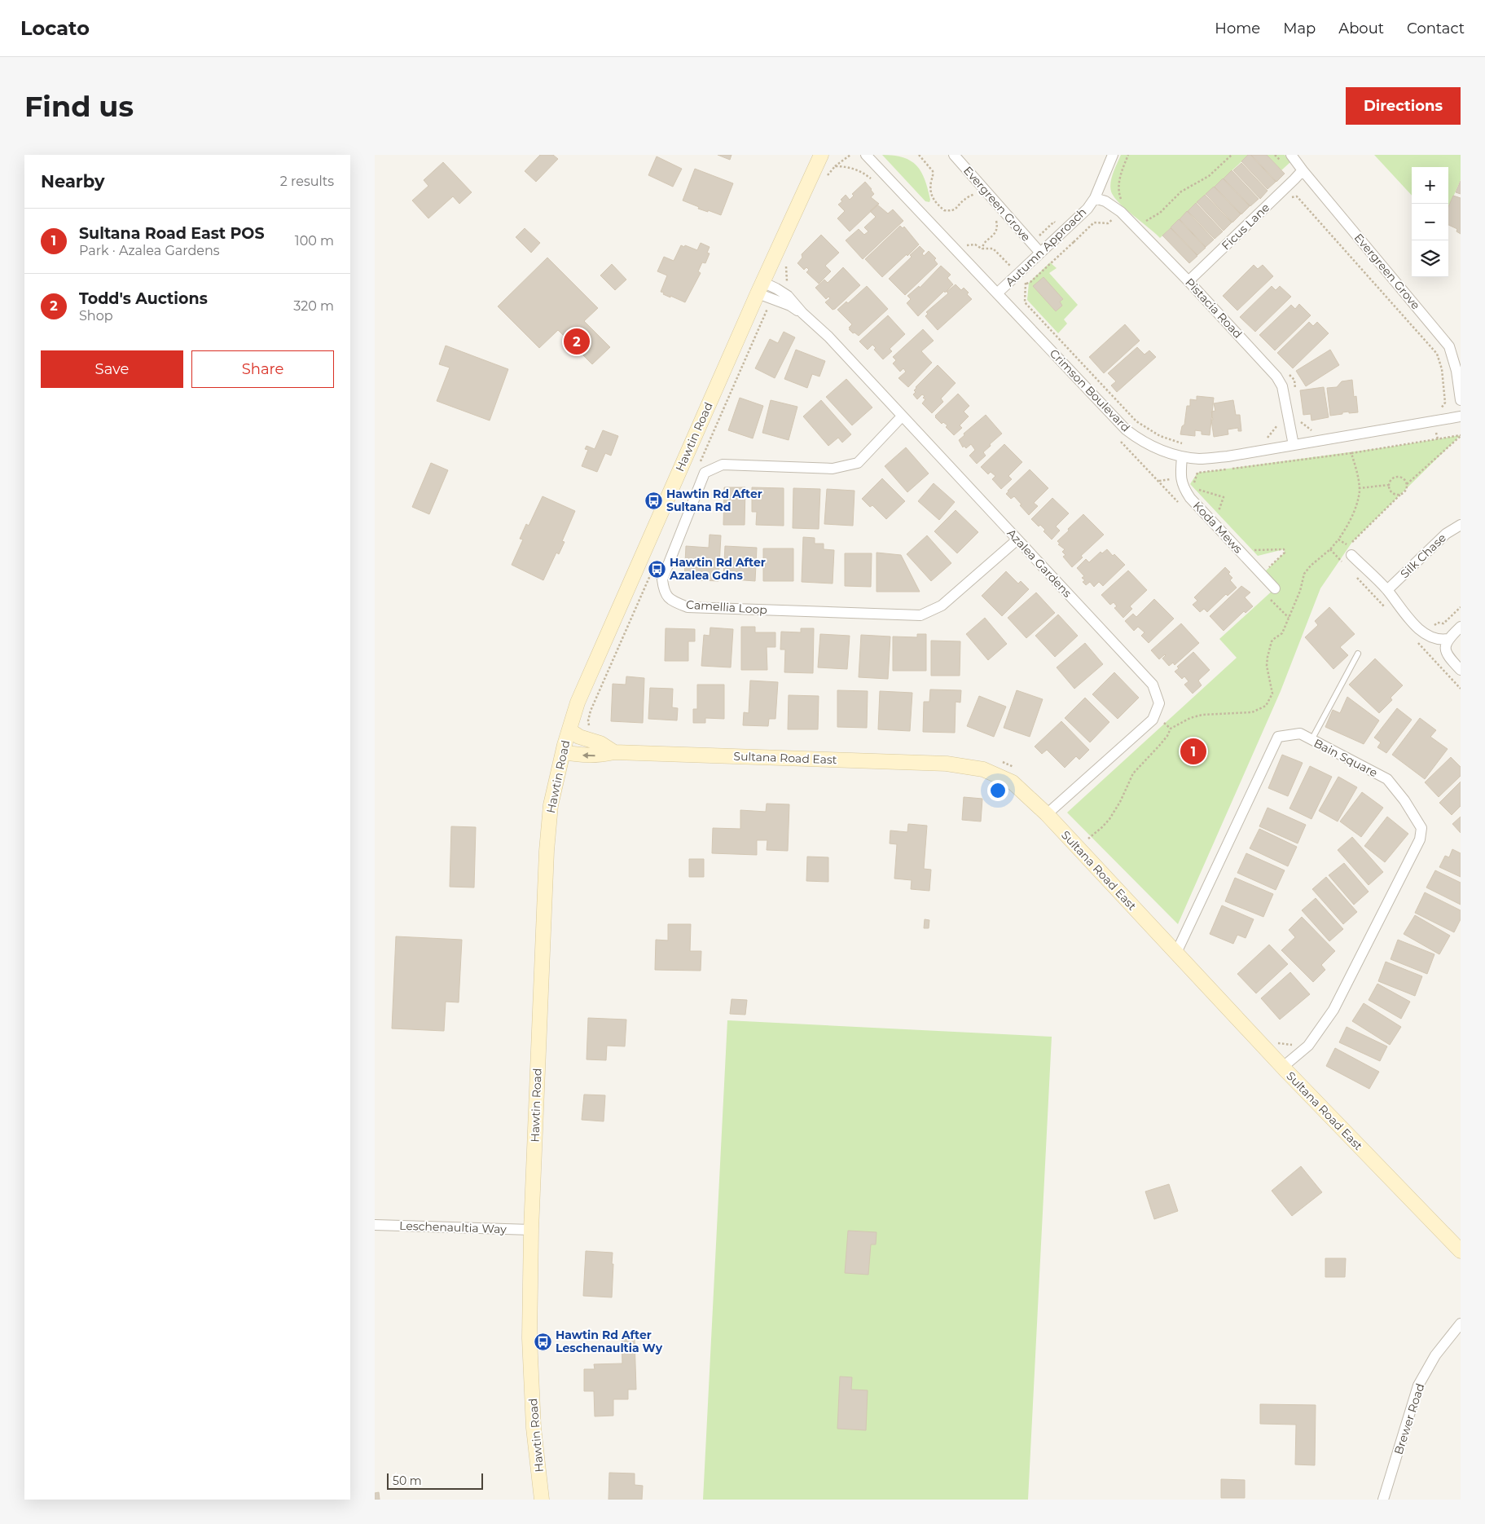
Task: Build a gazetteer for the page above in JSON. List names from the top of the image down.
{
  "streets": {
    "main road": ["Hawtin Road", "Sultana Road East"],
    "street": [
      "Evergreen Grove",
      "Ficus Lane",
      "Autumn Approach",
      "Pistacia Road",
      "Crimson Boulevard",
      "Koda Mews",
      "Silk Chase",
      "Azalea Gardens",
      "Camellia Loop",
      "Bain Square",
      "Leschenaultia Way",
      "Brewer Road"
    ]
  },
  "crossings": [
    ["Evergreen Grove", "Ficus Lane"],
    ["Evergreen Grove", "Autumn Approach"],
    ["Ficus Lane", "Pistacia Road"],
    ["Autumn Approach", "Pistacia Road"],
    ["Autumn Approach", "Crimson Boulevard"],
    ["Pistacia Road", "Crimson Boulevard"],
    ["Crimson Boulevard", "Koda Mews"],
    ["Hawtin Road", "Azalea Gardens"],
    ["Hawtin Road", "Sultana Road East"],
    ["Hawtin Road", "Leschenaultia Way"],
    ["Azalea Gardens", "Camellia Loop"],
    ["Azalea Gardens", "Sultana Road East"],
    ["Sultana Road East", "Bain Square"]
  ],
  "places": {
    "bus stop": ["Hawtin Rd After Sultana Rd", "Hawtin Rd After Azalea Gdns", "Hawtin Rd After Leschenaultia Wy"]
  },
  "scale_bar": "50 m",
  "page": {
    "header": "Locato",
    "nav": [
      "Home",
      "Map",
      "About",
      "Contact"
    ],
    "buttons": [
      "Directions",
      ["Save", "Share"]
    ],
    "title": "Find us",
    "heading": ["Nearby", "2 results"],
    "map_buttons": ["+", "−"],
    "list": [
      {
        "mark": "1",
        "name": "Sultana Road East POS",
        "note": "Park · Azalea Gardens",
        "value": "100 m"
      },
      {
        "mark": "2",
        "name": "Todd's Auctions",
        "note": "Shop",
        "value": "320 m"
      }
    ],
    "pins": ["2", "1"],
    "scale": "50 m"
  }
}
